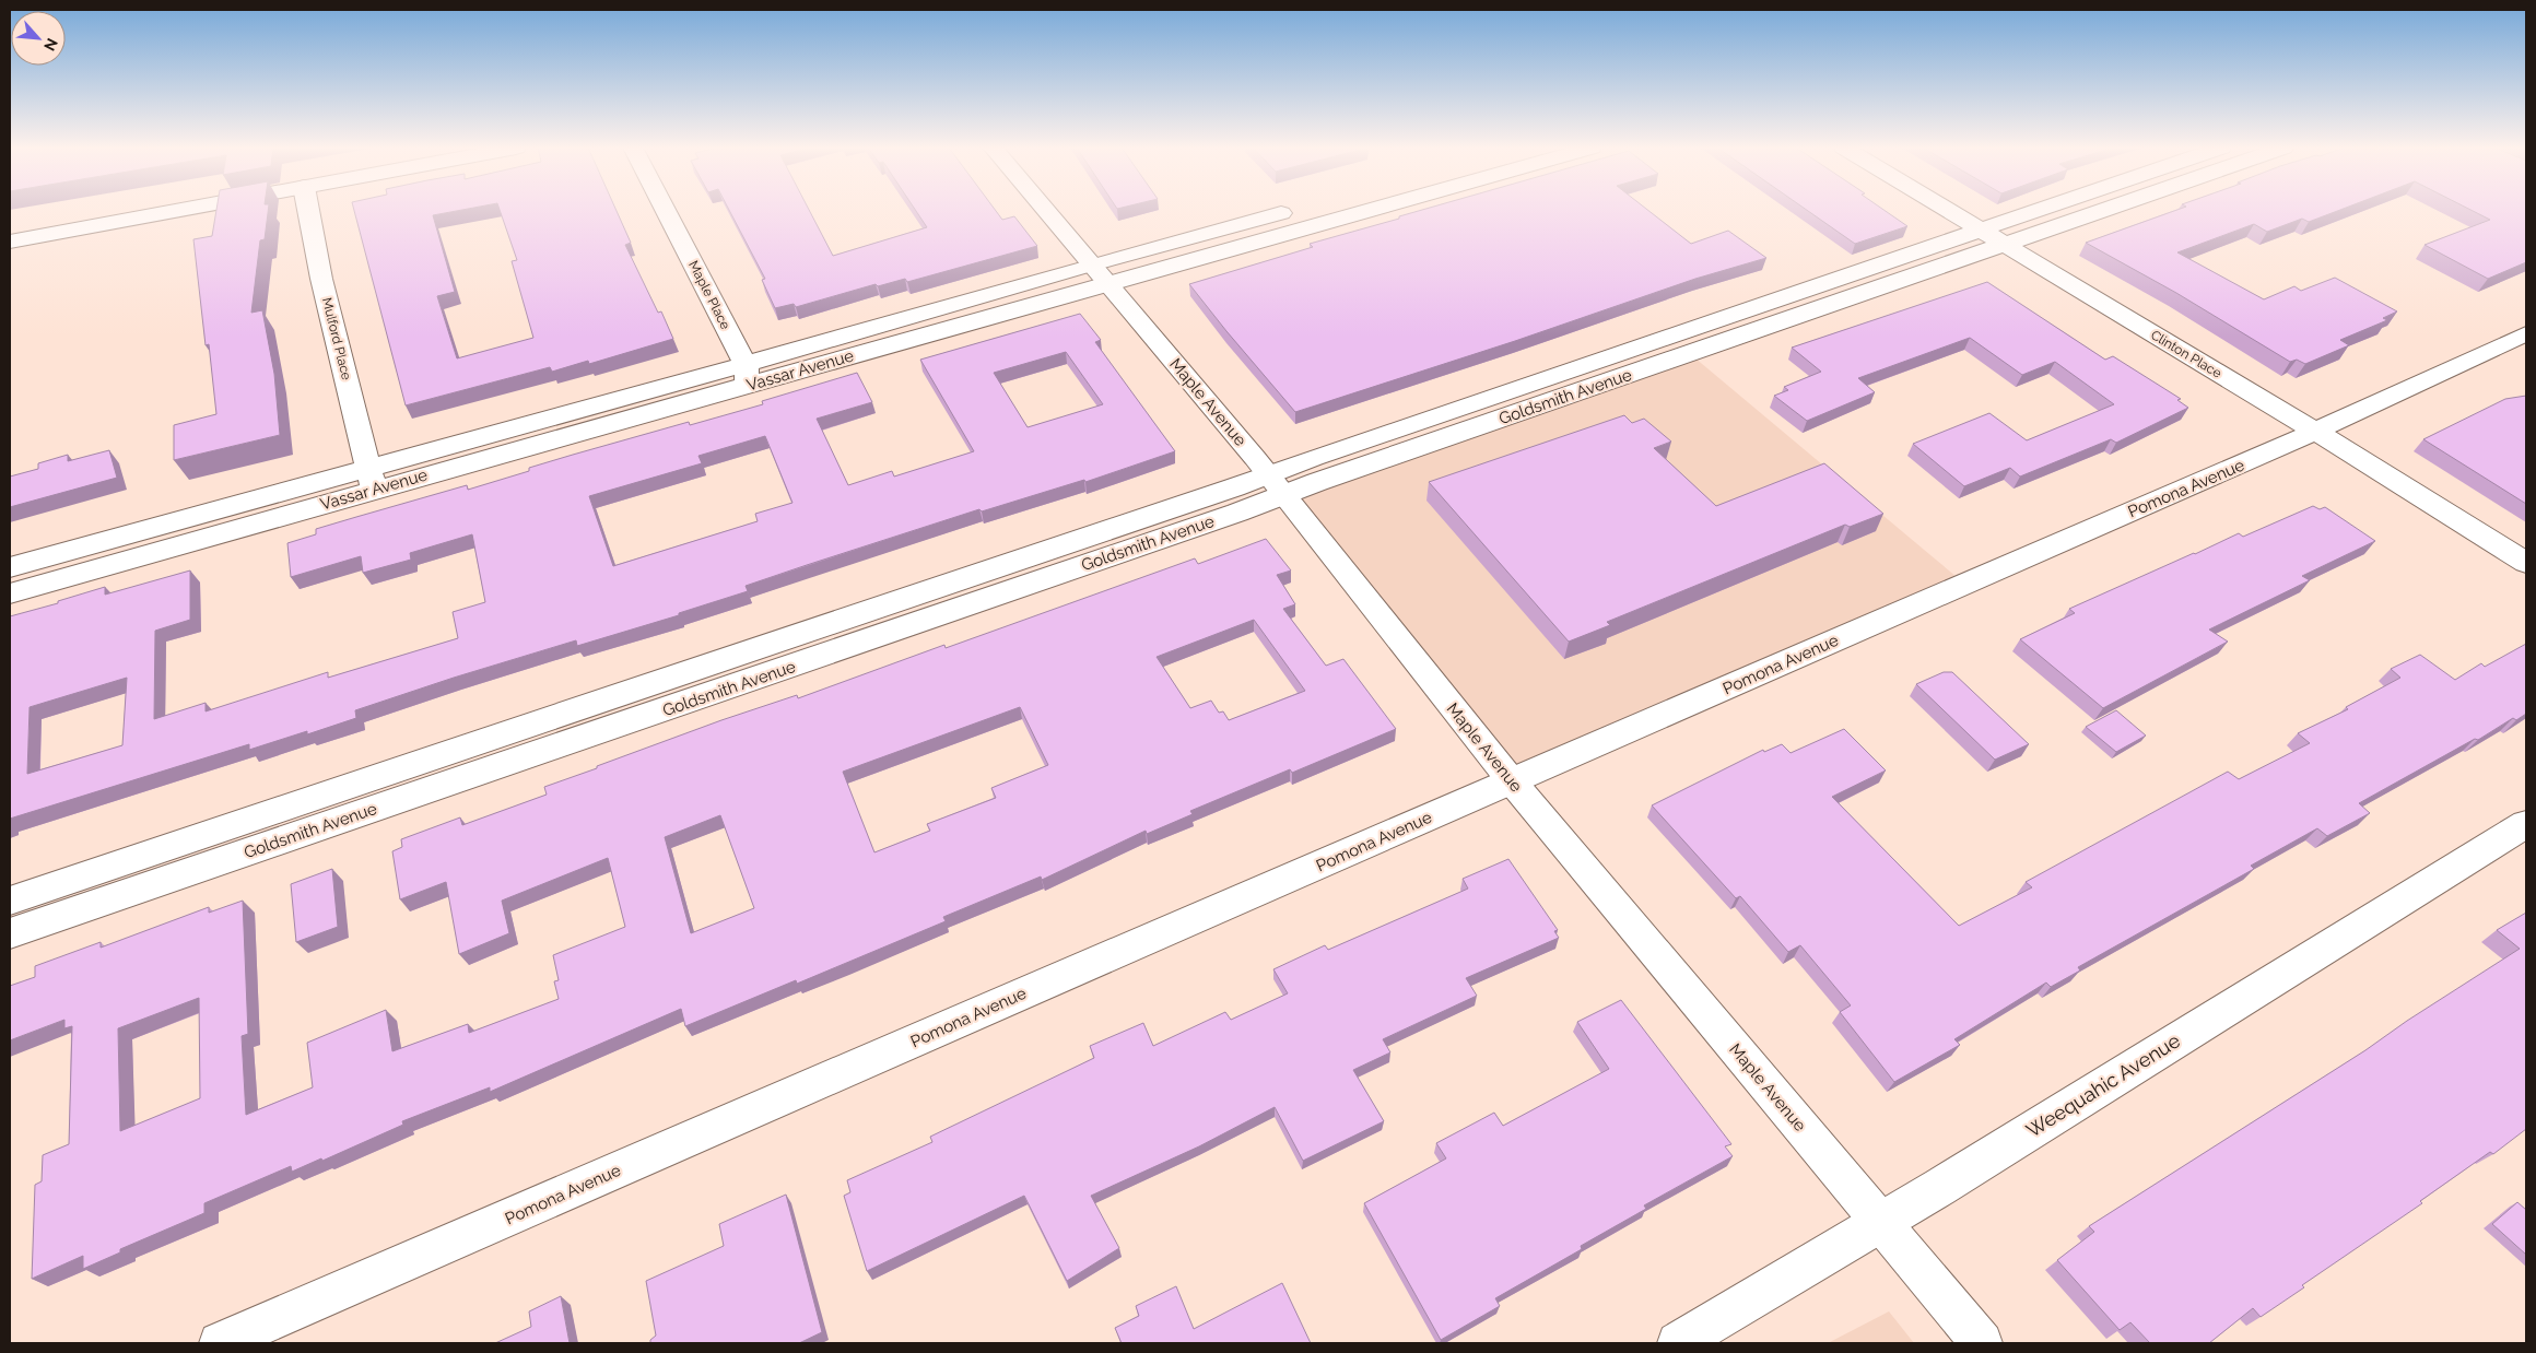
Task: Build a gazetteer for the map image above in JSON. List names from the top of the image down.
{
  "streets": {
    "street": [
      "Maple Place",
      "Mulford Place",
      "Clinton Place",
      "Vassar Avenue",
      "Goldsmith Avenue",
      "Maple Avenue",
      "Pomona Avenue",
      "Weequahic Avenue"
    ]
  },
  "crossings": [
    ["Maple Place", "Vassar Avenue"],
    ["Mulford Place", "Vassar Avenue"],
    ["Clinton Place", "Goldsmith Avenue"],
    ["Clinton Place", "Pomona Avenue"],
    ["Vassar Avenue", "Maple Avenue"],
    ["Goldsmith Avenue", "Maple Avenue"],
    ["Maple Avenue", "Pomona Avenue"],
    ["Maple Avenue", "Weequahic Avenue"]
  ],
  "north": "bottom right"
}
